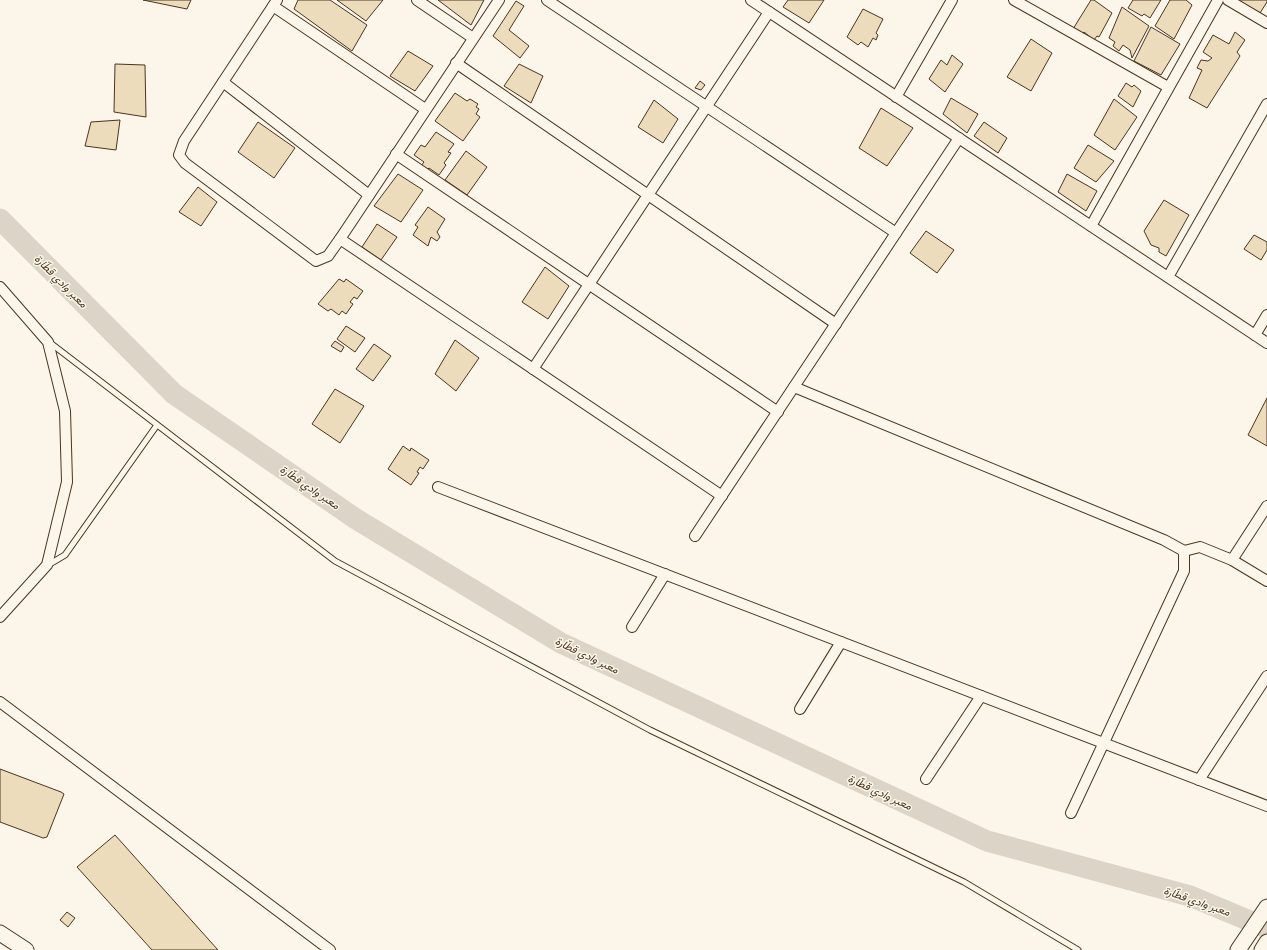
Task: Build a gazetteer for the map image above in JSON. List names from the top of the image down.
{
  "water": ["معبر وادي قطّارة"]
}
